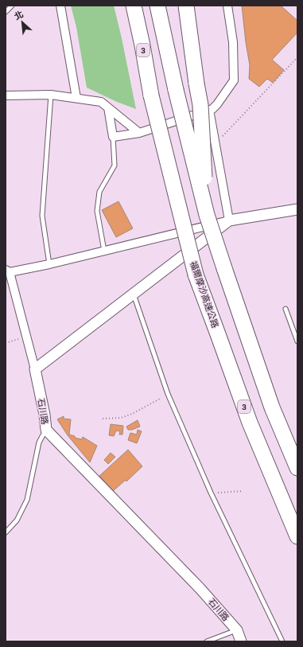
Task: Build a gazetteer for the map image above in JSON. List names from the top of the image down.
{
  "streets": {
    "highway": ["3", "福爾摩沙高速公路"],
    "street": ["石川路"]
  },
  "north": "top left"
}
